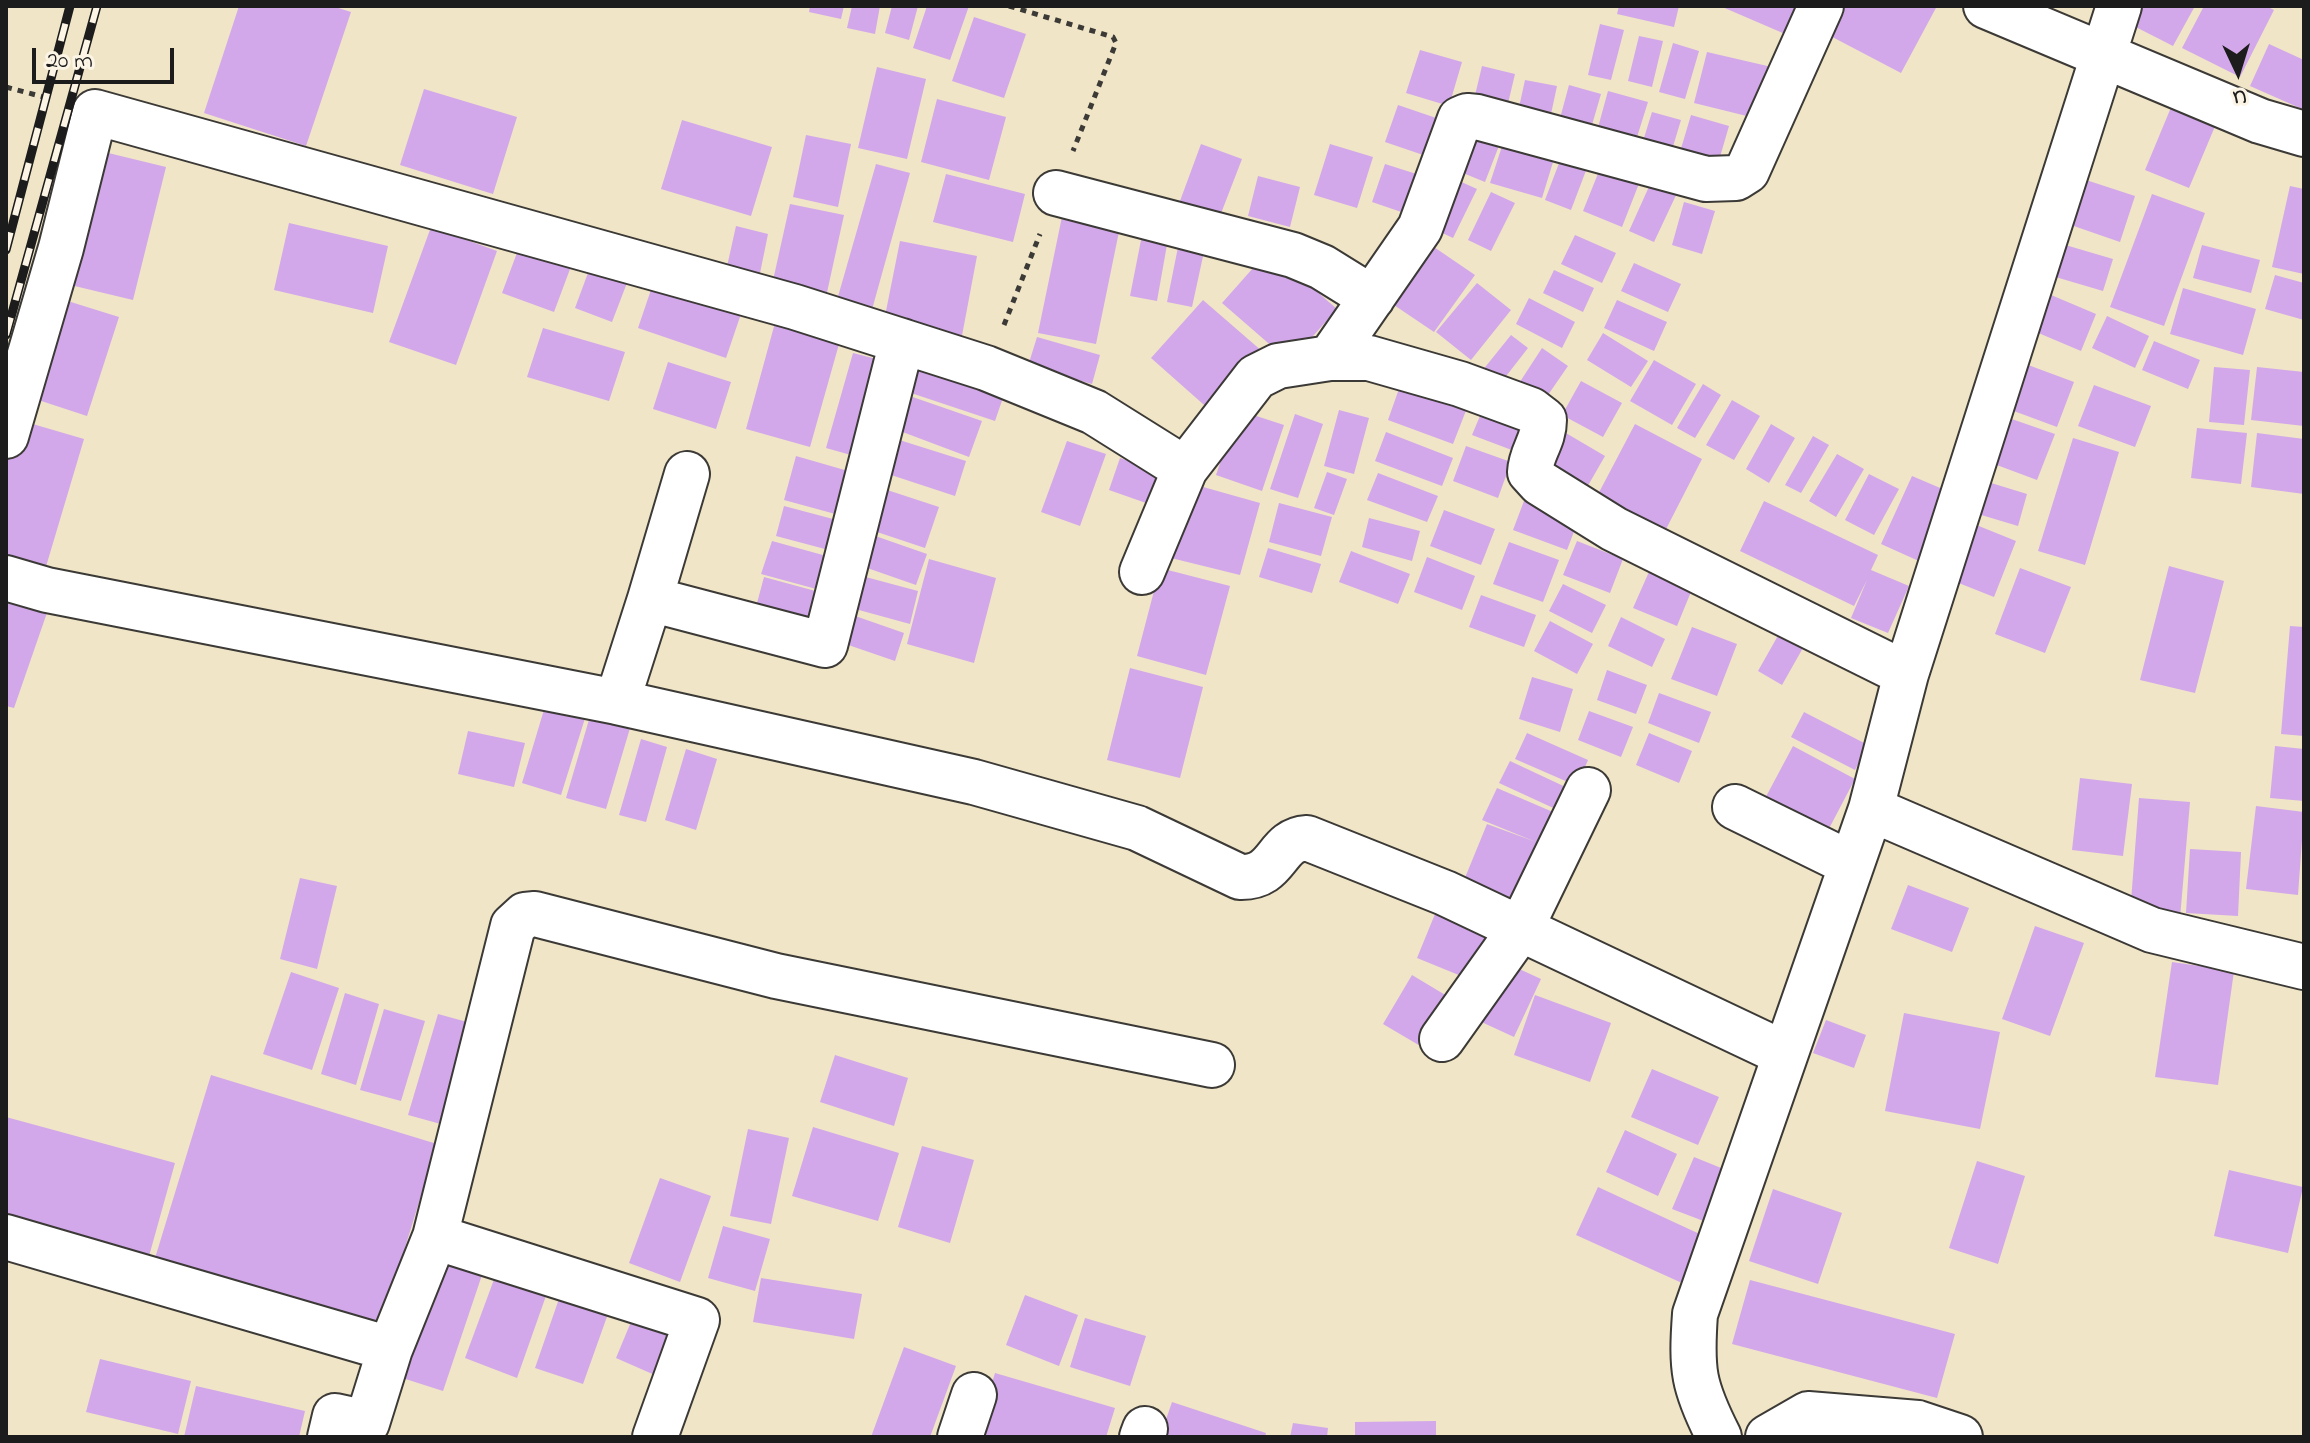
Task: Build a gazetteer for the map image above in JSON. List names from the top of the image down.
{
  "scale_bar": "20 m",
  "north": "bottom"
}
